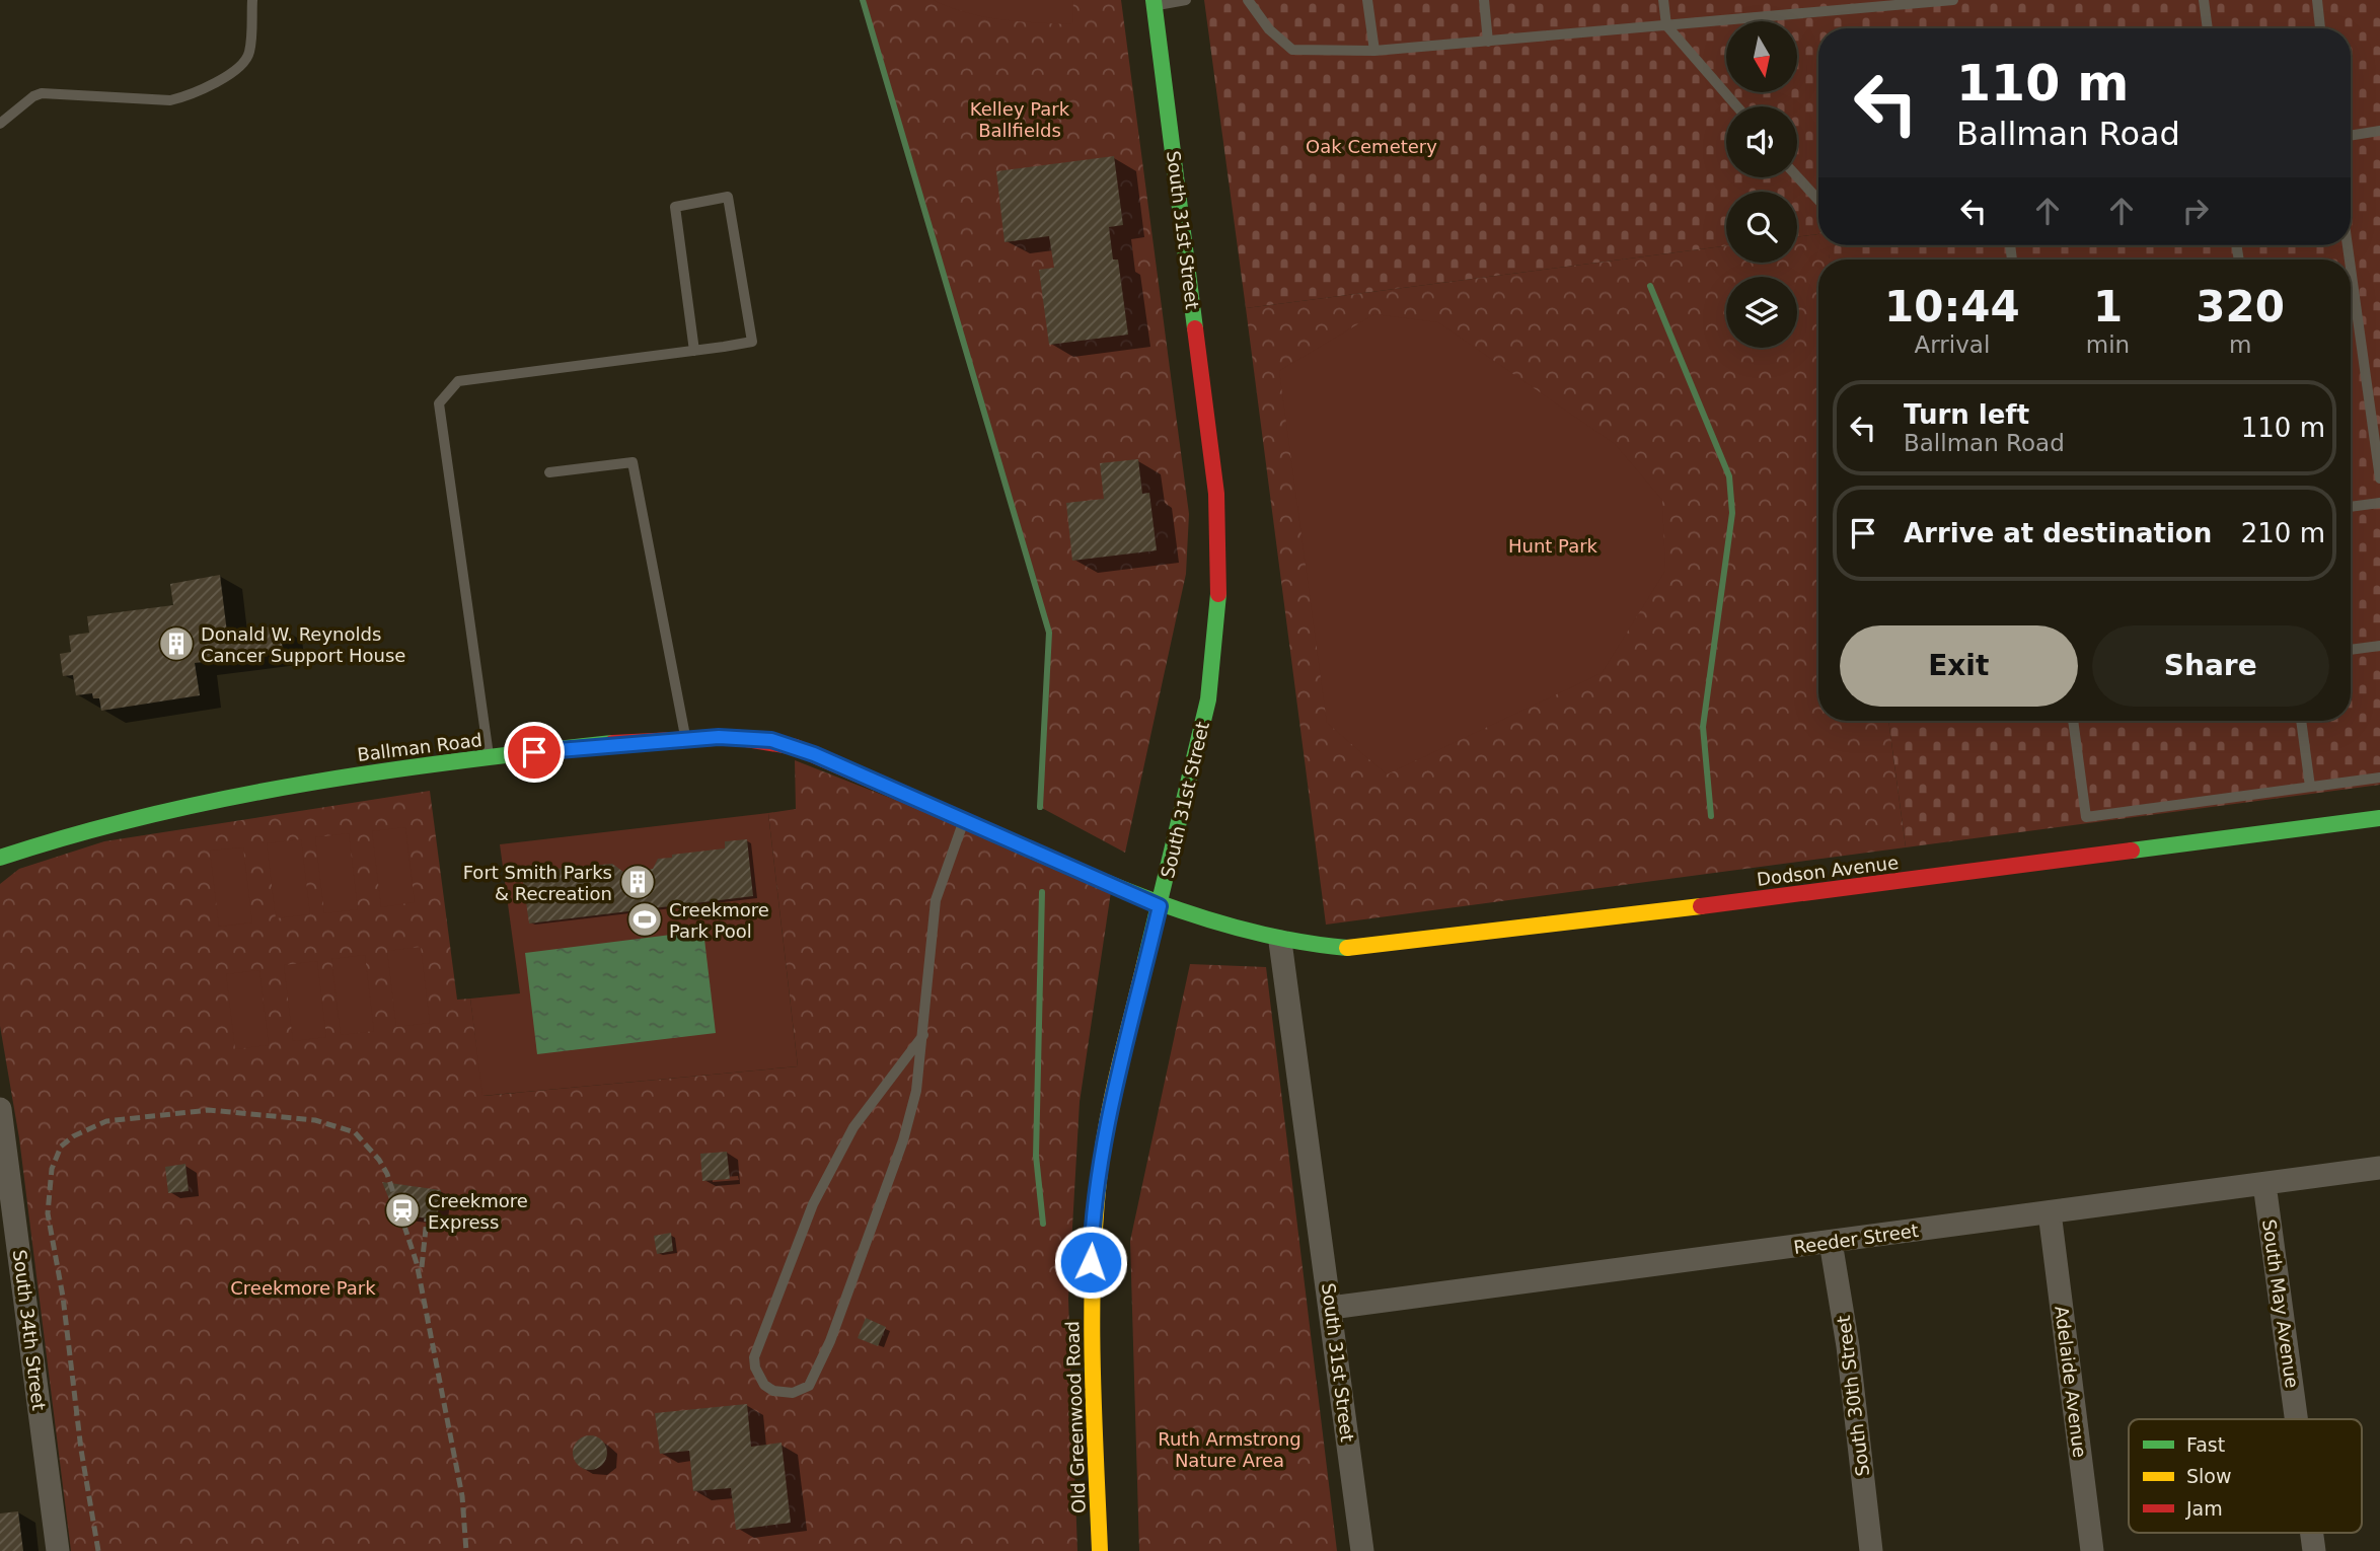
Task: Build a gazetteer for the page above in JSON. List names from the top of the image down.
{
  "streets": {
    "street": [
      "South 31st Street",
      "Ballman Road",
      "Dodson Avenue",
      "Reeder Street",
      "South May Avenue",
      "South 34th Street",
      "Adelaide Avenue",
      "South 30th Street",
      "Old Greenwood Road"
    ]
  },
  "crossings": [
    ["South 31st Street", "Ballman Road"],
    ["South 31st Street", "Dodson Avenue"],
    ["South 31st Street", "Reeder Street"],
    ["South 31st Street", "Old Greenwood Road"],
    ["Ballman Road", "Old Greenwood Road"],
    ["Reeder Street", "South May Avenue"],
    ["Reeder Street", "Adelaide Avenue"],
    ["Reeder Street", "South 30th Street"]
  ],
  "parks": [
    "Kelley Park Ballfields",
    "Oak Cemetery",
    "Hunt Park",
    "Creekmore Park",
    "Ruth Armstrong Nature Area"
  ],
  "places": {
    "building": ["Donald W. Reynolds Cancer Support House", "Fort Smith Parks & Recreation"],
    "sports": ["Creekmore Park Pool"],
    "station": ["Creekmore Express"]
  },
  "legend": ["Fast", "Slow", "Jam"],
  "north": "bottom",
  "page": {
    "turn": ["110 m", "Ballman Road"],
    "eta": [
      "10:44",
      "Arrival",
      "1",
      "min",
      "320",
      "m"
    ],
    "list": [
      {
        "name": "Turn left",
        "note": "Ballman Road",
        "value": "110 m"
      },
      {
        "name": "Arrive at destination",
        "value": "210 m"
      }
    ],
    "buttons": ["Exit", "Share"]
  }
}
